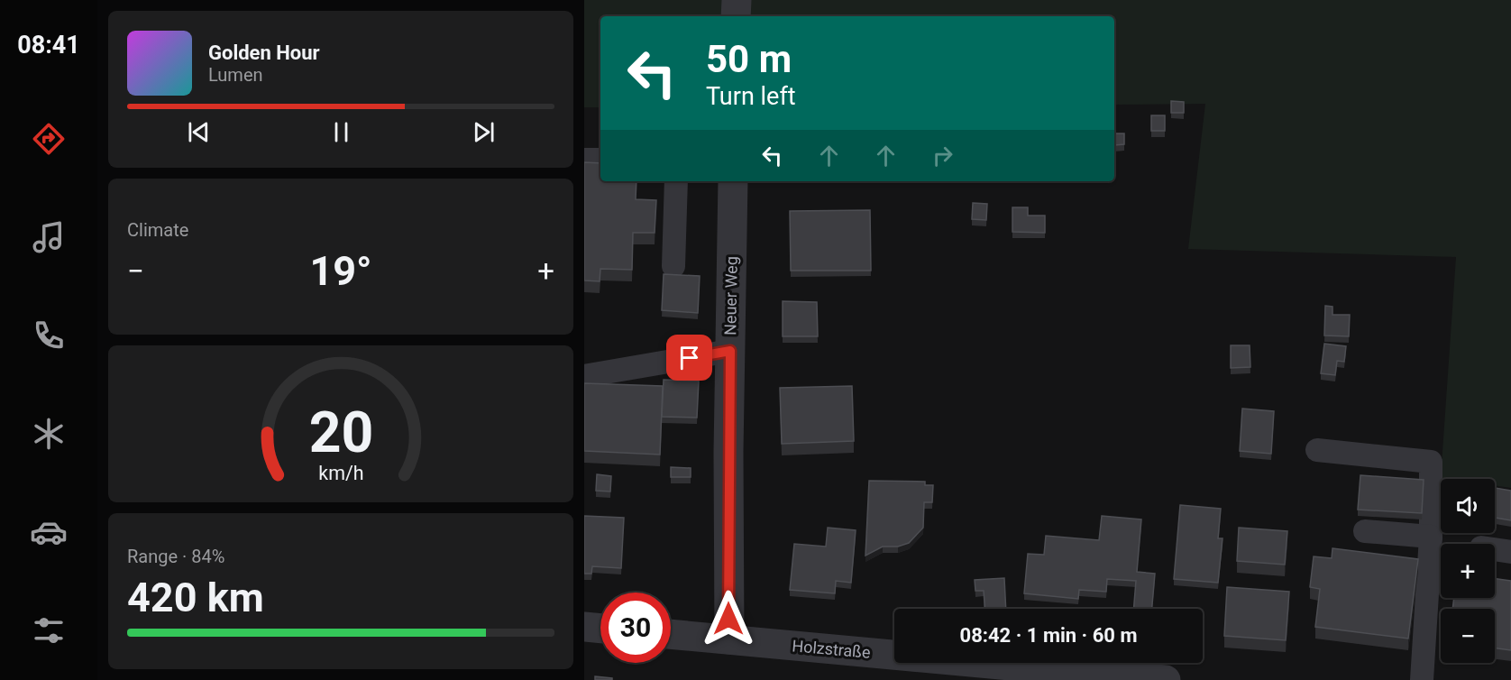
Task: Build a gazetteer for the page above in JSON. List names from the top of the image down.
{
  "streets": {
    "street": ["Neuer Weg", "Holzstraße"]
  },
  "crossings": [
    ["Neuer Weg", "Holzstraße"]
  ],
  "page": {
    "tabs": "08:41",
    "turn": ["50 m", "Turn left"],
    "song": ["Golden Hour", "Lumen"],
    "tile": [
      "Climate",
      ["Range · 84%", "420 km"]
    ],
    "heat": ["−", "19°", "+"],
    "map_buttons": ["+", "−"],
    "limit": "30",
    "trip": "08:42 · 1 min · 60 m",
    "gauge": ["20", "km/h"]
  }
}
